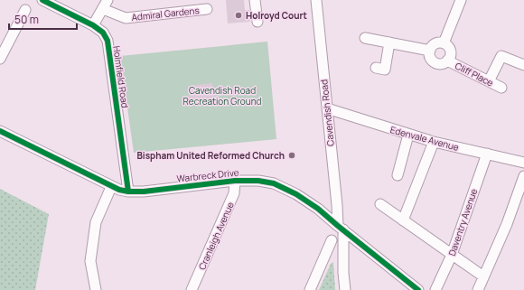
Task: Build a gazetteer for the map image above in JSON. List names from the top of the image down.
{
  "streets": {
    "street": [
      "Admiral Gardens",
      "Cliff Place",
      "Holmfield Road",
      "Cavendish Road",
      "Edenvale Avenue",
      "Warbreck Drive",
      "Daventry Avenue",
      "Cranleigh Avenue"
    ]
  },
  "crossings": [
    ["Holmfield Road", "Warbreck Drive"],
    ["Cavendish Road", "Edenvale Avenue"],
    ["Cavendish Road", "Warbreck Drive"],
    ["Edenvale Avenue", "Daventry Avenue"],
    ["Warbreck Drive", "Cranleigh Avenue"]
  ],
  "parks": ["Cavendish Road Recreation Ground"],
  "places": ["Holroyd Court", "Bispham United Reformed Church"],
  "scale_bar": "50 m"
}
